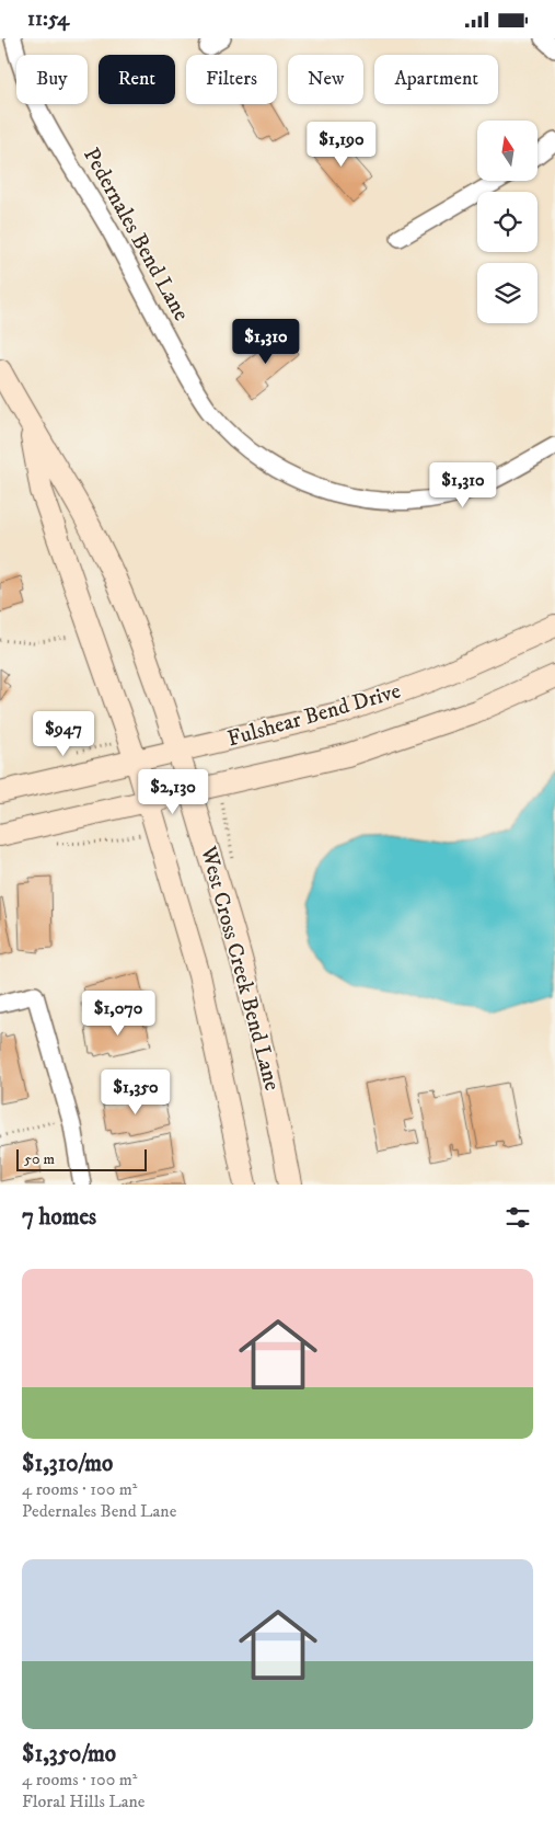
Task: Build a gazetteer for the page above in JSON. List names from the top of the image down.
{
  "streets": {
    "main road": ["Fulshear Bend Drive", "West Cross Creek Bend Lane"],
    "street": ["Pedernales Bend Lane"]
  },
  "crossings": [
    ["Fulshear Bend Drive", "West Cross Creek Bend Lane"]
  ],
  "scale_bar": "50 m",
  "north": "top",
  "page": {
    "status": "11:54",
    "chip": [
      "Buy",
      "Rent",
      "Filters",
      "New",
      "Apartment"
    ],
    "price": [
      "$1,190",
      "$1,310",
      "$1,310",
      "$947",
      "$2,130",
      "$1,070",
      "$1,350"
    ],
    "scale": "50 m",
    "heading": "7 homes",
    "list": [
      {
        "name": "$1,310/mo",
        "note": "4 rooms · 100 m² · Pedernales Bend Lane"
      },
      {
        "name": "$1,350/mo",
        "note": "4 rooms · 100 m² · Floral Hills Lane"
      }
    ]
  }
}
